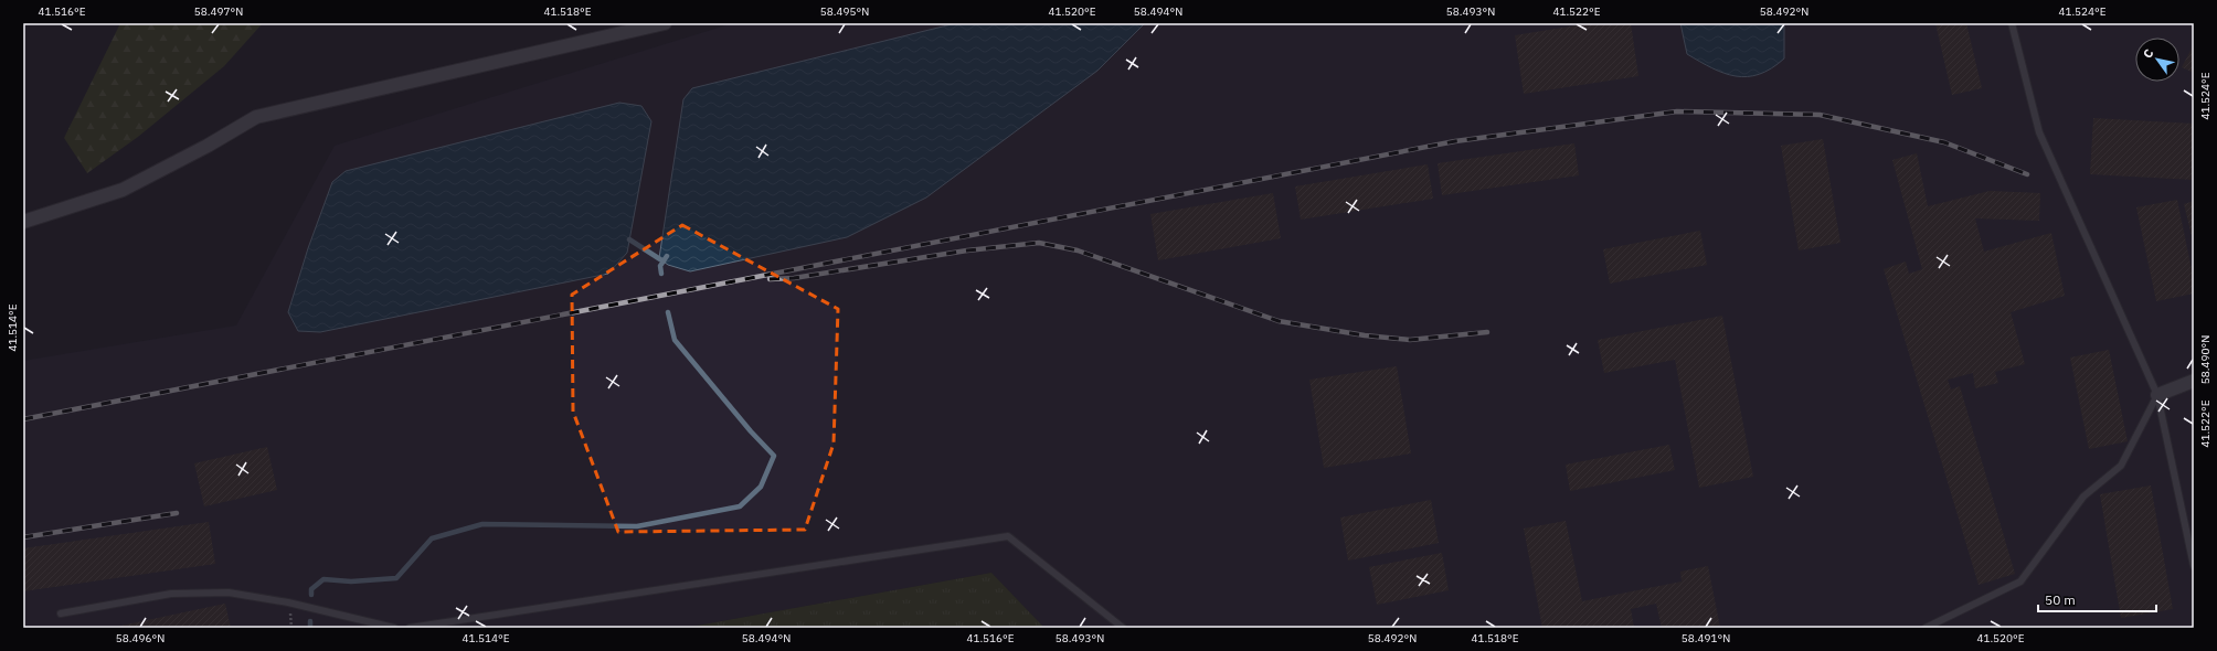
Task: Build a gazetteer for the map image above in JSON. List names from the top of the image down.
{
  "scale_bar": "50 m",
  "north": "top left",
  "coordinates": [
    "41.516°E",
    "58.497°N",
    "41.518°E",
    "58.495°N",
    "41.520°E",
    "58.494°N",
    "58.493°N",
    "41.522°E",
    "58.492°N",
    "41.524°E",
    "41.514°E",
    "58.490°N",
    "58.496°N",
    "58.491°N"
  ]
}
